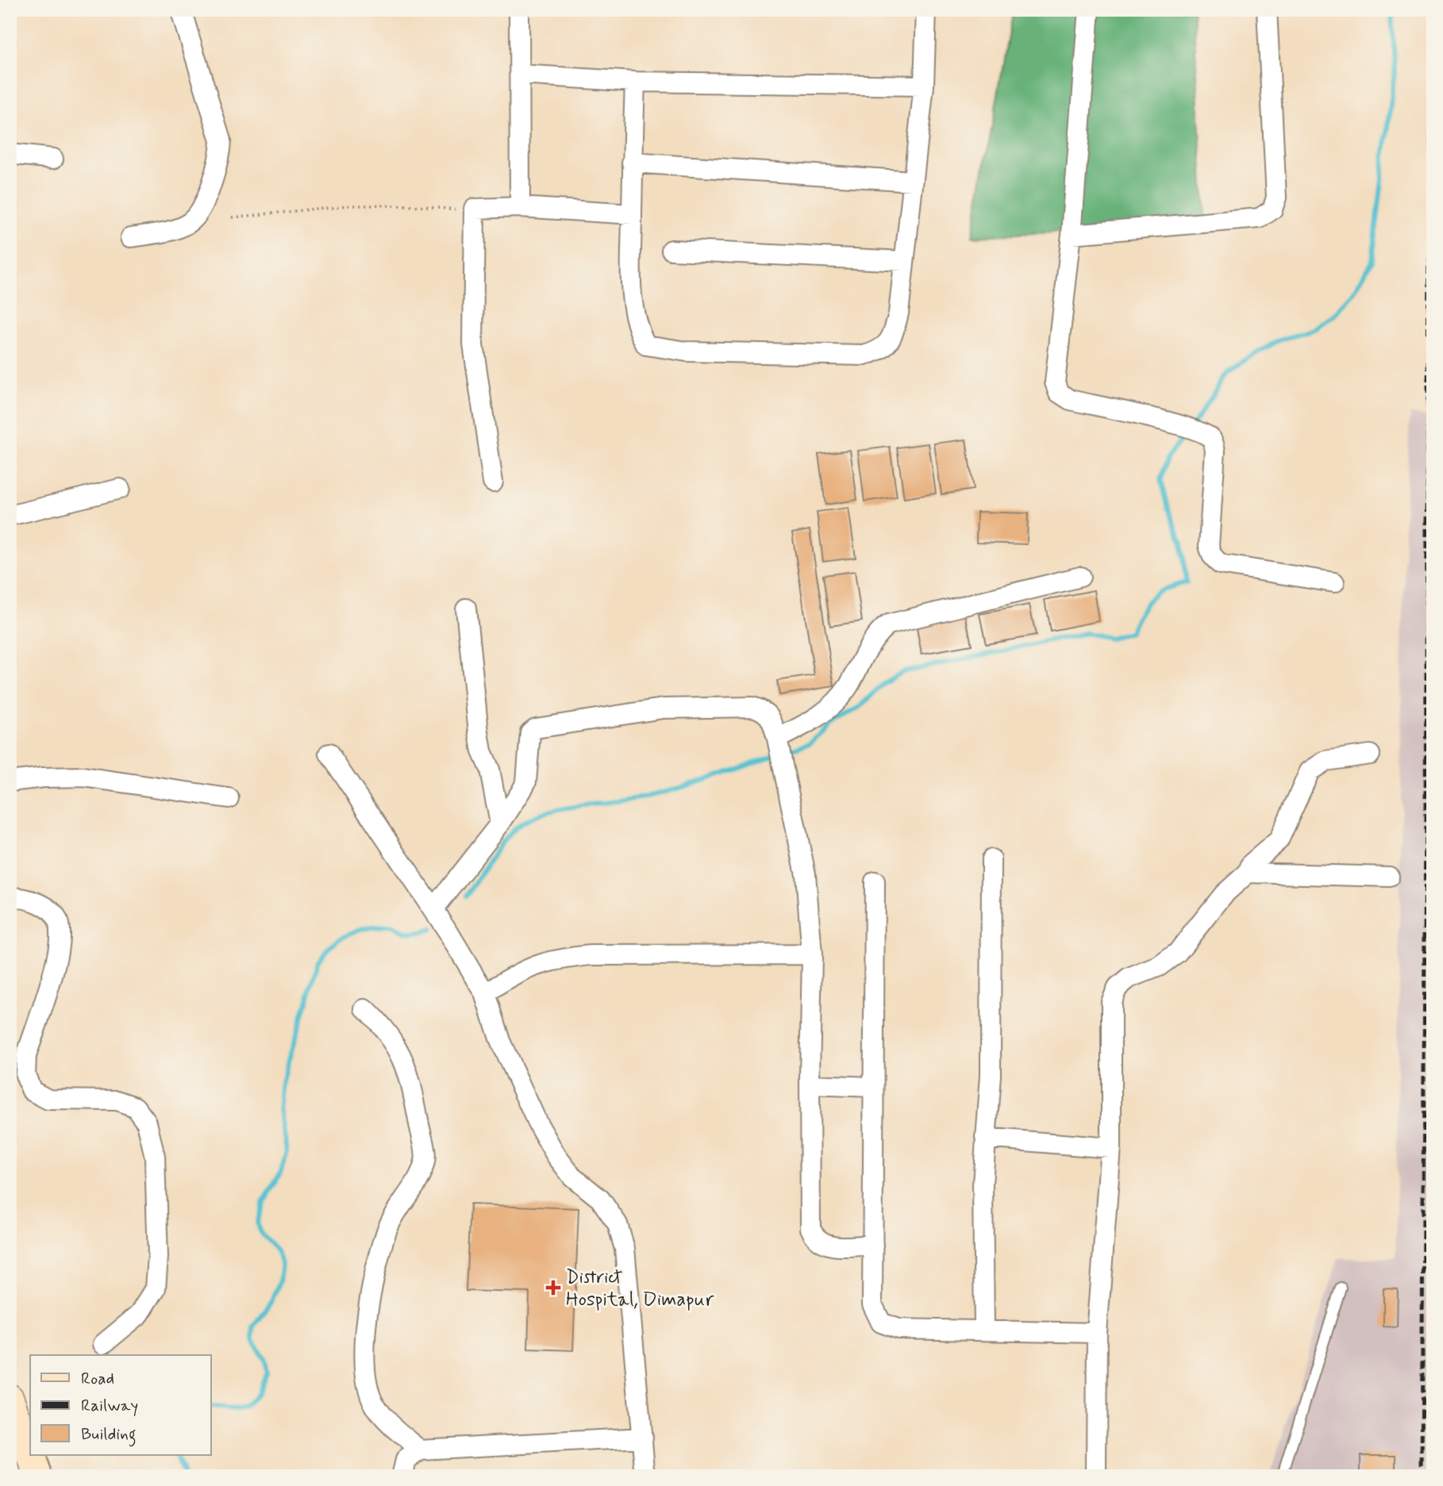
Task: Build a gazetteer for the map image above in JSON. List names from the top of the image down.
{
  "places": {
    "health": ["District Hospital, Dimapur"]
  },
  "legend": ["Road", "Railway", "Building"]
}
